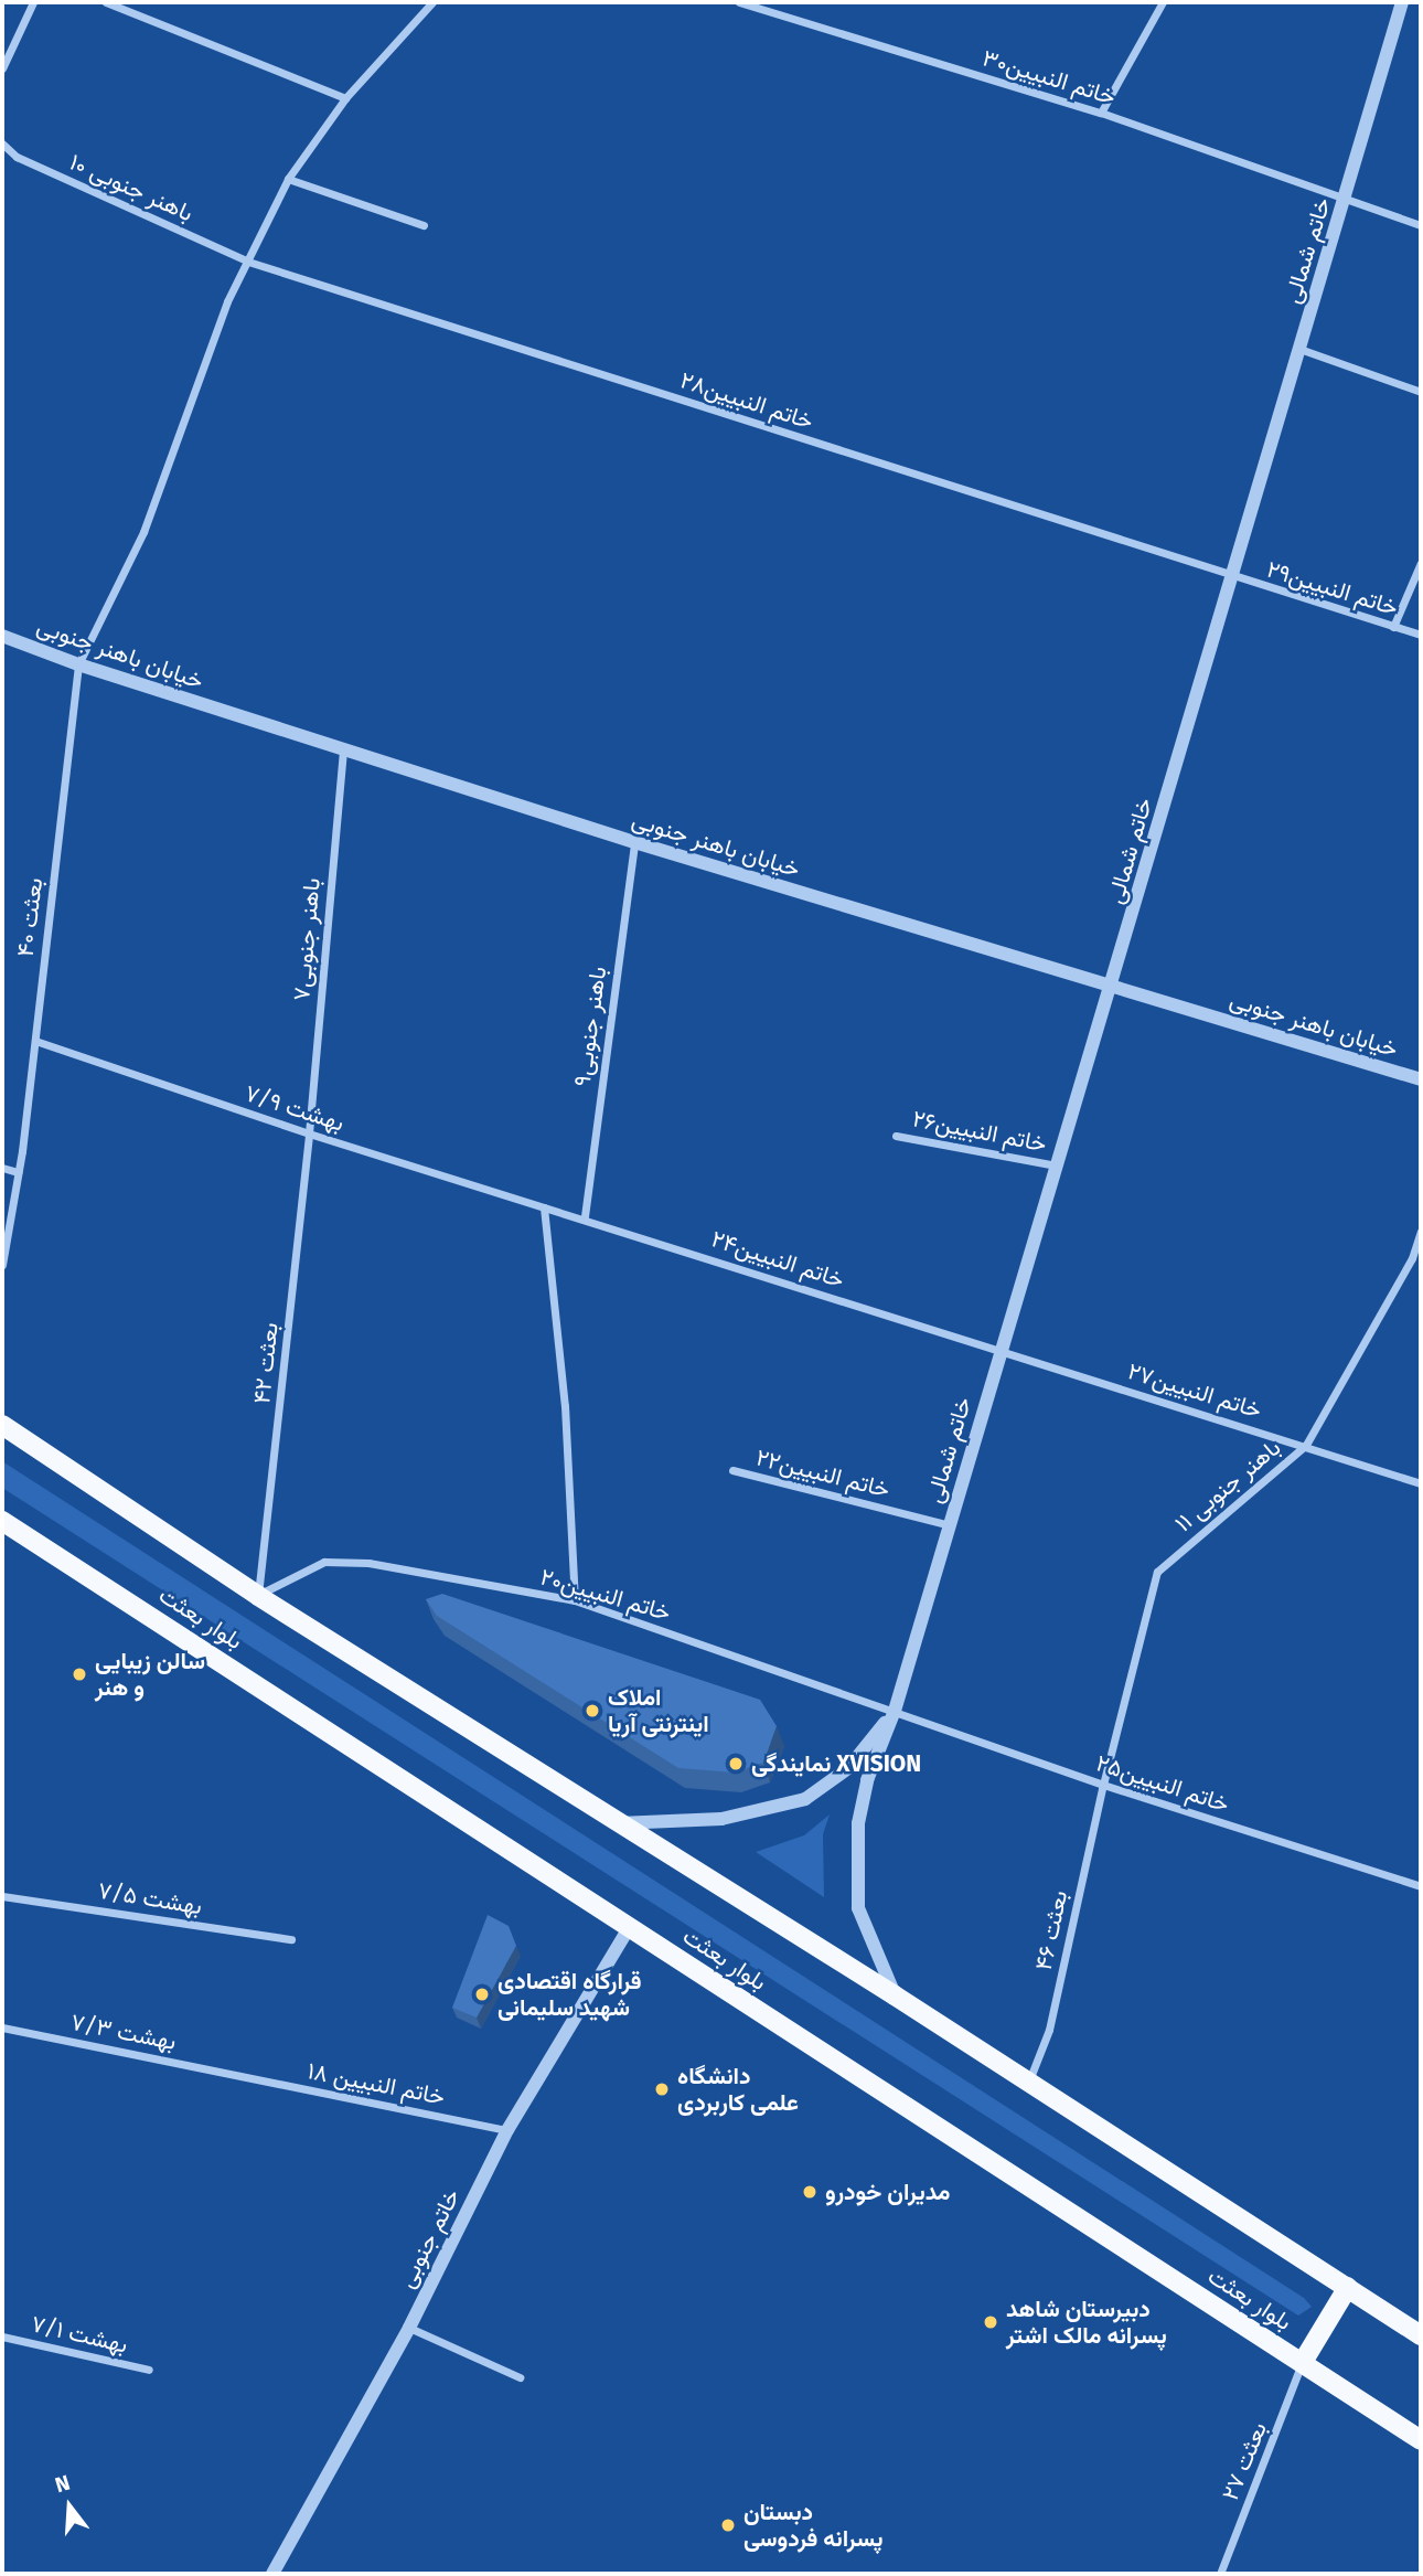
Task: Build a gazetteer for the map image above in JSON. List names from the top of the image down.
{
  "streets": {
    "main road": ["بلوار بعثت"],
    "street": [
      "خاتم النبیین۳۰",
      "باهنر جنوبی ۱۰",
      "خاتم شمالی",
      "خاتم النبیین۲۸",
      "خاتم النبیین۲۹",
      "خیابان باهنر جنوبی",
      "بعثت ۴۰",
      "باهنر جنوبی۷",
      "باهنر جنوبی۹",
      "بهشت ۷/۹",
      "خاتم النبیین۲۶",
      "خاتم النبیین۲۴",
      "بعثت ۴۲",
      "خاتم النبیین۲۷",
      "خاتم النبیین۲۲",
      "باهنر جنوبی ۱۱",
      "خاتم النبیین۲۰",
      "خاتم النبیین۲۵",
      "بهشت ۷/۵",
      "بعثت ۴۶",
      "بهشت ۷/۳",
      "خاتم النبیین ۱۸",
      "خاتم جنوبی",
      "بهشت ۷/۱",
      "بعثت ۲۷"
    ]
  },
  "crossings": [
    ["خاتم النبیین۳۰", "خاتم شمالی"],
    ["باهنر جنوبی ۱۰", "خاتم النبیین۲۸"],
    ["خاتم شمالی", "خاتم النبیین۲۸"],
    ["خاتم شمالی", "خاتم النبیین۲۹"],
    ["خاتم شمالی", "خیابان باهنر جنوبی"],
    ["خاتم شمالی", "خاتم النبیین۲۶"],
    ["خاتم شمالی", "خاتم النبیین۲۴"],
    ["خاتم شمالی", "خاتم النبیین۲۷"],
    ["خاتم شمالی", "خاتم النبیین۲۲"],
    ["خاتم شمالی", "خاتم النبیین۲۰"],
    ["خاتم شمالی", "خاتم النبیین۲۵"],
    ["خاتم النبیین۲۸", "خاتم النبیین۲۹"],
    ["خیابان باهنر جنوبی", "بعثت ۴۰"],
    ["خیابان باهنر جنوبی", "باهنر جنوبی۷"],
    ["خیابان باهنر جنوبی", "باهنر جنوبی۹"],
    ["بعثت ۴۰", "بهشت ۷/۹"],
    ["باهنر جنوبی۷", "بهشت ۷/۹"],
    ["باهنر جنوبی۷", "بعثت ۴۲"],
    ["باهنر جنوبی۹", "خاتم النبیین۲۴"],
    ["بهشت ۷/۹", "خاتم النبیین۲۴"],
    ["بهشت ۷/۹", "بعثت ۴۲"],
    ["خاتم النبیین۲۴", "خاتم النبیین۲۷"],
    ["بعثت ۴۲", "خاتم النبیین۲۰"],
    ["خاتم النبیین۲۷", "باهنر جنوبی ۱۱"],
    ["باهنر جنوبی ۱۱", "خاتم النبیین۲۵"],
    ["باهنر جنوبی ۱۱", "بعثت ۴۶"],
    ["خاتم النبیین۲۰", "خاتم النبیین۲۵"],
    ["بلوار بعثت", "خاتم جنوبی"],
    ["بلوار بعثت", "بعثت ۲۷"],
    ["خاتم النبیین۲۵", "بعثت ۴۶"],
    ["بهشت ۷/۳", "خاتم النبیین ۱۸"],
    ["خاتم النبیین ۱۸", "خاتم جنوبی"]
  ],
  "places": [
    "سالن زیبایی و هنر",
    "املاک اینترنتی آریا",
    "نمایندگی XVISION",
    "قرارگاه اقتصادی شهید سلیمانی",
    "دانشگاه علمی کاربردی",
    "مدیران خودرو",
    "دبیرستان شاهد پسرانه مالک اشتر",
    "دبستان پسرانه فردوسی"
  ],
  "north": "top"
}
